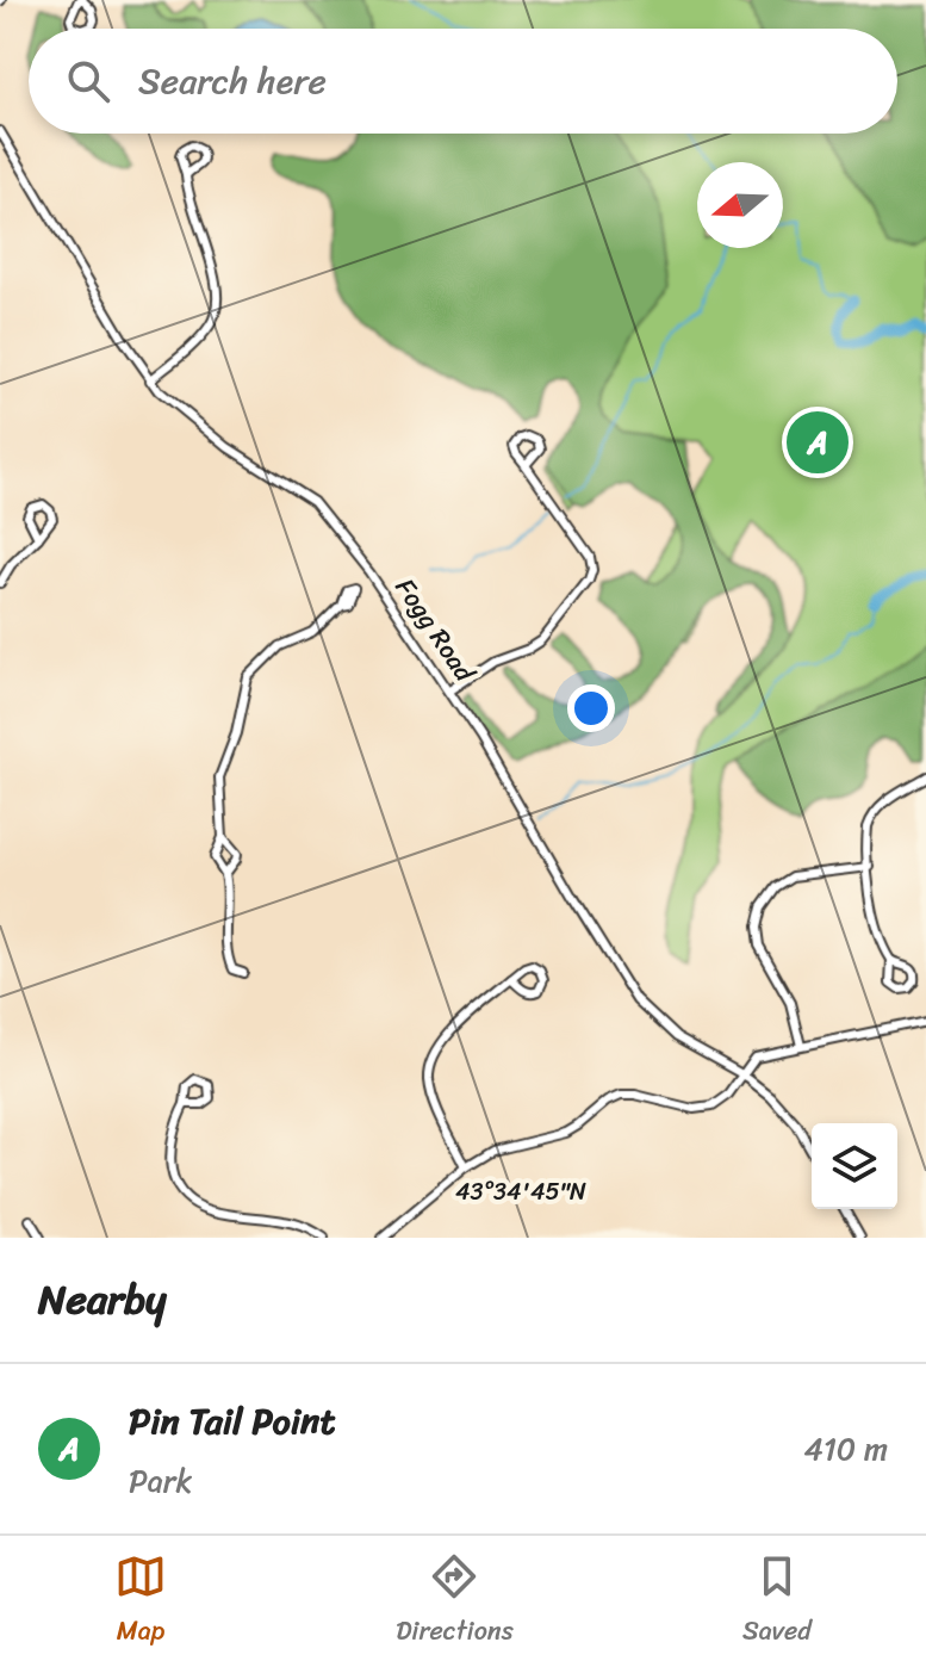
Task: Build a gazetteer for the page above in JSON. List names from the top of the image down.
{
  "streets": {
    "street": ["Fogg Road"]
  },
  "north": "left",
  "page": {
    "search": "Search here",
    "pins": "A",
    "heading": "Nearby",
    "list": [
      {
        "mark": "A",
        "name": "Pin Tail Point",
        "note": "Park",
        "value": "410 m"
      }
    ],
    "nav": ["Map", "Directions", "Saved"]
  },
  "coordinates": ["43°34'45\"N"]
}
